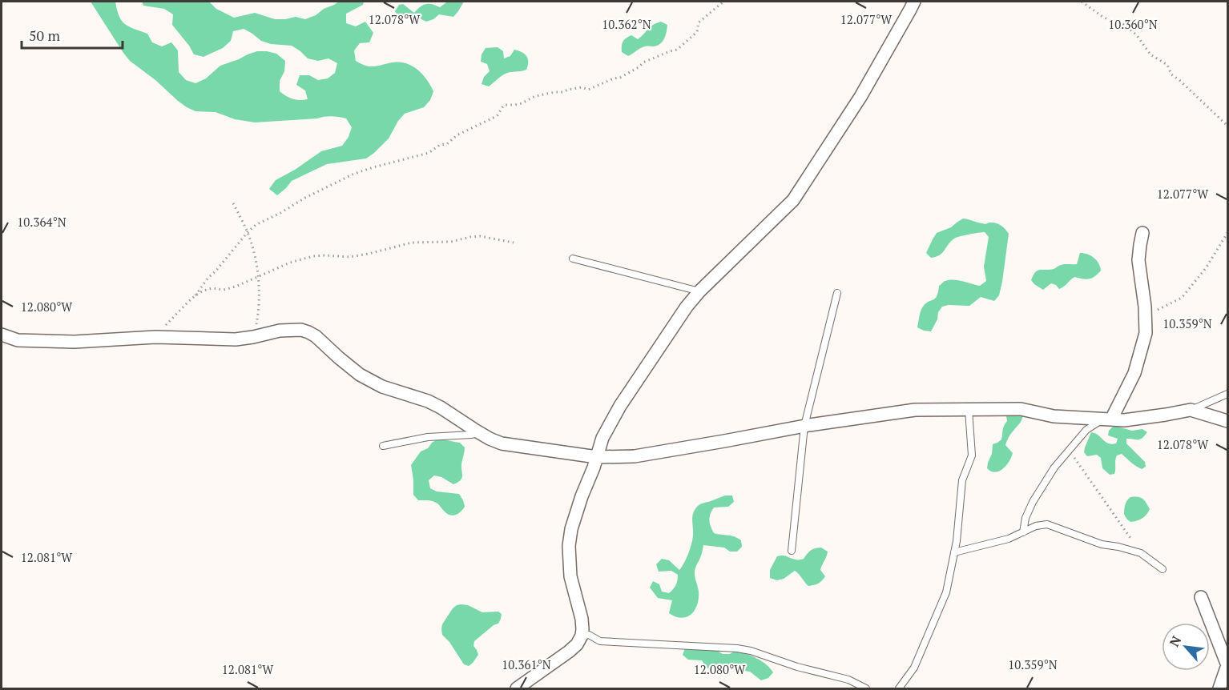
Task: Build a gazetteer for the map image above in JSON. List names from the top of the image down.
{
  "scale_bar": "50 m",
  "north": "top left",
  "coordinates": [
    "12.078°W",
    "12.077°W",
    "10.362°N",
    "10.360°N",
    "10.364°N",
    "12.080°W",
    "10.359°N",
    "12.081°W",
    "10.361°N"
  ]
}
